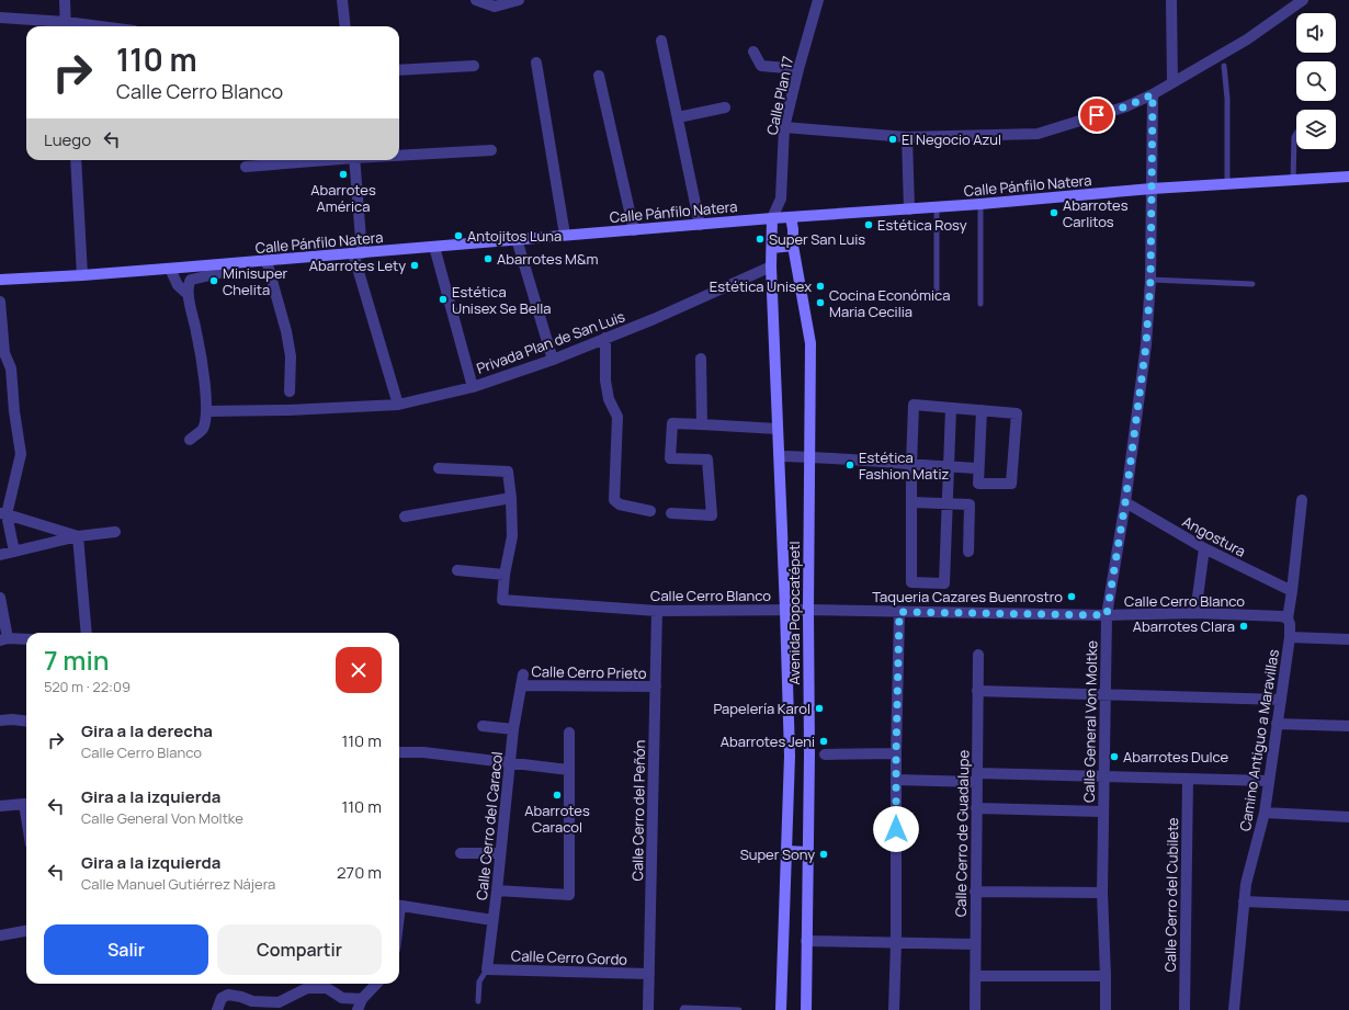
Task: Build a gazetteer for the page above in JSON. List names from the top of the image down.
{
  "streets": {
    "street": [
      "Calle Plan 17",
      "Calle Pánfilo Natera",
      "Privada Plan de San Luis",
      "Angostura",
      "Calle Cerro Blanco",
      "Avenida Popocatépetl",
      "Calle Cerro Prieto",
      "Calle General Von Moltke",
      "Camino Antiguo a Maravillas",
      "Calle Cerro del Peñón",
      "Calle Cerro del Caracol",
      "Calle Cerro de Guadalupe",
      "Calle Cerro del Cubilete",
      "Calle Cerro Gordo"
    ]
  },
  "crossings": [
    ["Calle Plan 17", "Calle Pánfilo Natera"],
    ["Calle Plan 17", "Avenida Popocatépetl"],
    ["Calle Pánfilo Natera", "Avenida Popocatépetl"],
    ["Calle Pánfilo Natera", "Calle General Von Moltke"],
    ["Privada Plan de San Luis", "Avenida Popocatépetl"],
    ["Angostura", "Calle General Von Moltke"],
    ["Angostura", "Camino Antiguo a Maravillas"],
    ["Calle Cerro Blanco", "Avenida Popocatépetl"],
    ["Calle Cerro Blanco", "Calle General Von Moltke"],
    ["Calle Cerro Blanco", "Camino Antiguo a Maravillas"],
    ["Calle Cerro Blanco", "Calle Cerro del Peñón"],
    ["Calle Cerro Prieto", "Calle Cerro del Peñón"],
    ["Calle Cerro Prieto", "Calle Cerro del Caracol"],
    ["Calle Cerro del Peñón", "Calle Cerro Gordo"],
    ["Calle Cerro del Caracol", "Calle Cerro Gordo"]
  ],
  "places": [
    "El Negocio Azul",
    "Abarrotes América",
    "Abarrotes Carlitos",
    "Estética Rosy",
    "Antojitos Luna",
    "Super San Luis",
    "Abarrotes M&m",
    "Abarrotes Lety",
    "Minisuper Chelita",
    "Estética Unisex",
    "Estética Unisex Se Bella",
    "Cocina Económica Maria Cecilia",
    "Estética Fashion Matiz",
    "Taqueria Cazares Buenrostro",
    "Abarrotes Clara",
    "Papelería Karol",
    "Abarrotes Jeni",
    "Abarrotes Dulce",
    "Abarrotes Caracol",
    "Super Sony"
  ],
  "page": {
    "turn": ["110 m", "Calle Cerro Blanco"],
    "then": "Luego",
    "heading": ["7 min", "520 m · 22:09"],
    "list": [
      {
        "name": "Gira a la derecha",
        "note": "Calle Cerro Blanco",
        "value": "110 m"
      },
      {
        "name": "Gira a la izquierda",
        "note": "Calle General Von Moltke",
        "value": "110 m"
      },
      {
        "name": "Gira a la izquierda",
        "note": "Calle Manuel Gutiérrez Nájera",
        "value": "270 m"
      }
    ],
    "buttons": ["Salir", "Compartir"]
  }
}
